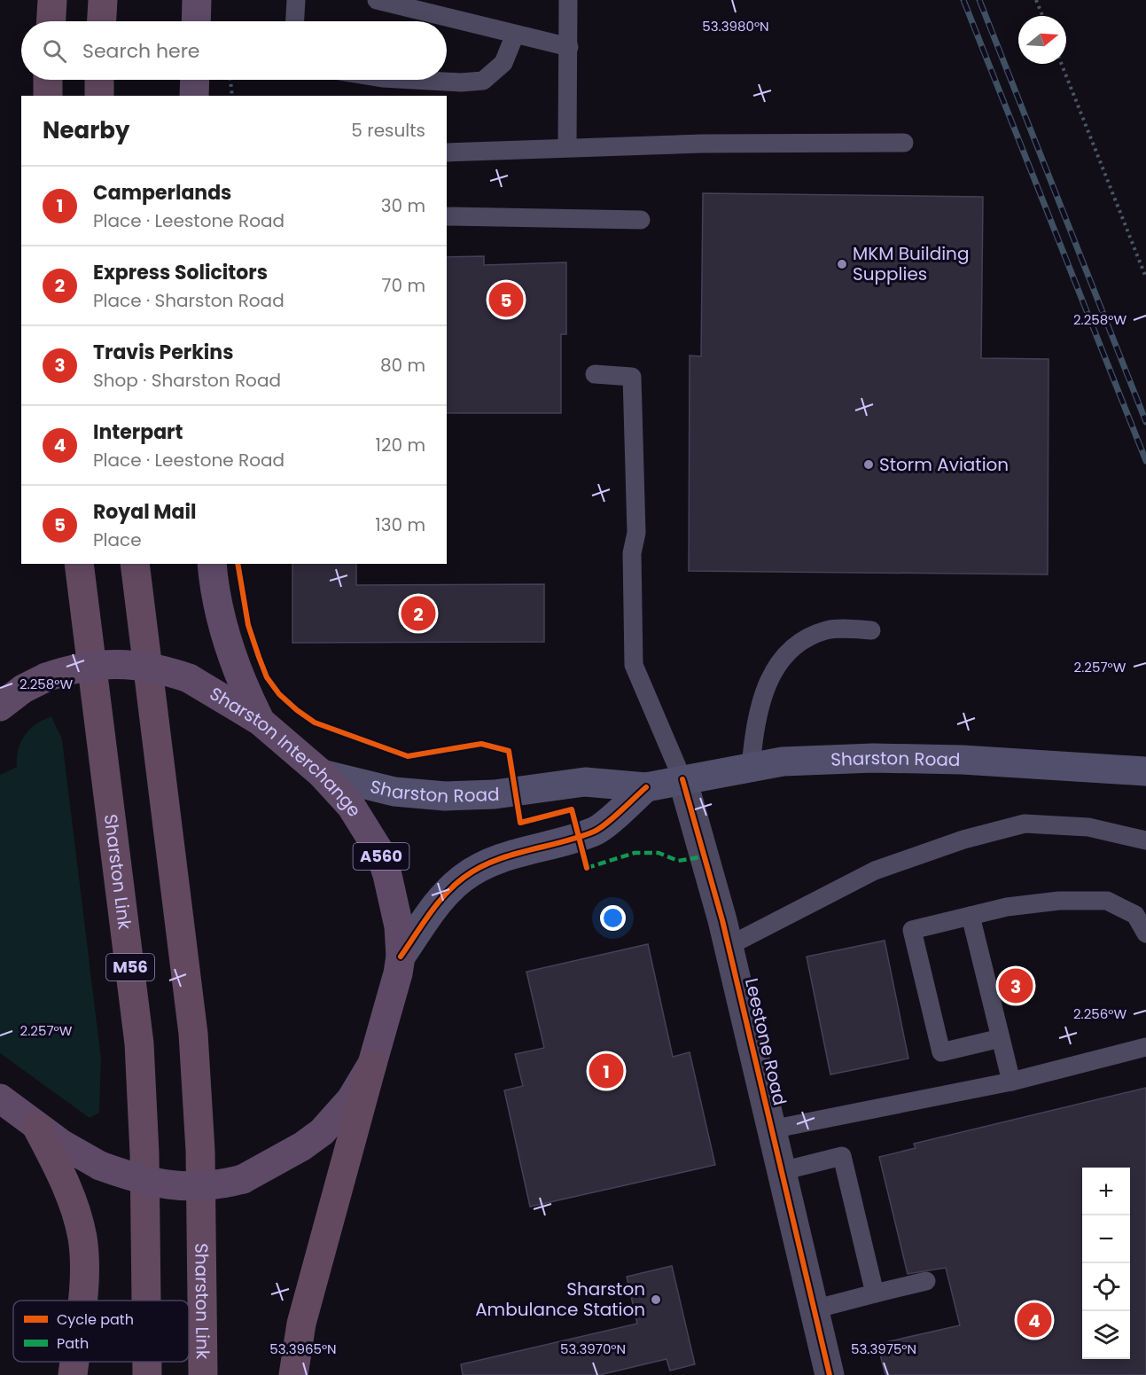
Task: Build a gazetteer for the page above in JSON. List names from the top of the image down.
{
  "streets": {
    "highway": [
      "Sharston Interchange",
      "A560",
      "Sharston Link",
      "M56"
    ],
    "main road": ["Sharston Road"],
    "street": ["Leestone Road"]
  },
  "crossings": [
    ["Sharston Interchange", "Sharston Road"],
    ["Sharston Interchange", "A560"],
    ["Sharston Road", "Leestone Road"]
  ],
  "places": ["MKM Building Supplies", "Storm Aviation", "Sharston Ambulance Station"],
  "legend": ["Cycle path", "Path"],
  "north": "right",
  "page": {
    "search": "Search here",
    "heading": ["Nearby", "5 results"],
    "list": [
      {
        "mark": "1",
        "name": "Camperlands",
        "note": "Place · Leestone Road",
        "value": "30 m"
      },
      {
        "mark": "2",
        "name": "Express Solicitors",
        "note": "Place · Sharston Road",
        "value": "70 m"
      },
      {
        "mark": "3",
        "name": "Travis Perkins",
        "note": "Shop · Sharston Road",
        "value": "80 m"
      },
      {
        "mark": "4",
        "name": "Interpart",
        "note": "Place · Leestone Road",
        "value": "120 m"
      },
      {
        "mark": "5",
        "name": "Royal Mail",
        "note": "Place",
        "value": "130 m"
      }
    ],
    "pins": [
      "5",
      "2",
      "3",
      "1",
      "4"
    ],
    "map_buttons": ["+", "−"]
  },
  "coordinates": [
    "53.3980°N",
    "2.258°W",
    "2.257°W",
    "2.256°W",
    "53.3965°N",
    "53.3970°N",
    "53.3975°N"
  ]
}
